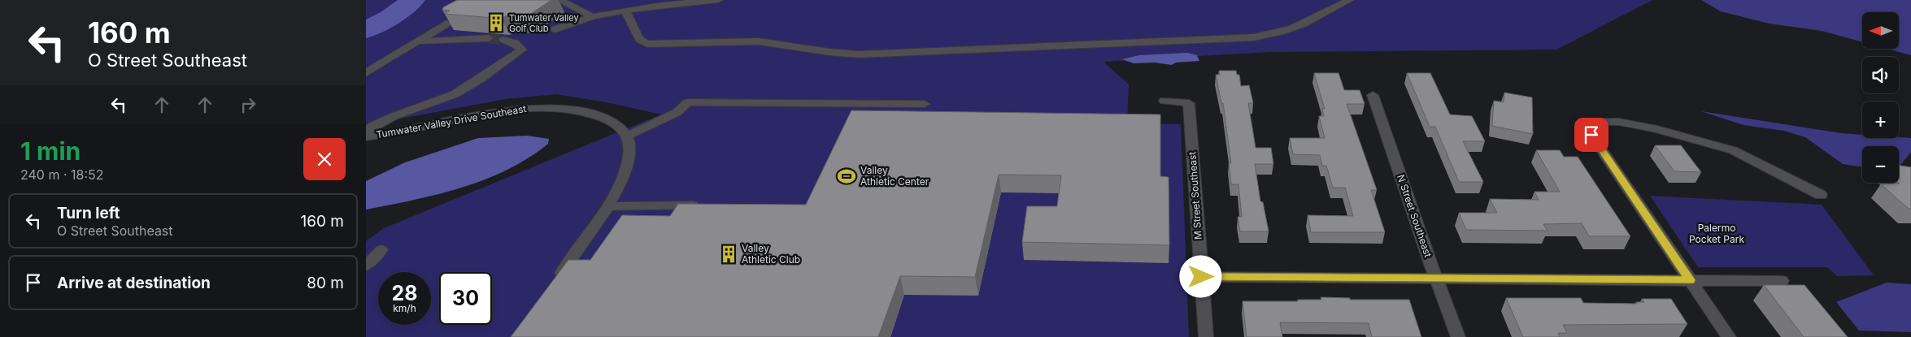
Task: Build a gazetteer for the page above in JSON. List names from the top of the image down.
{
  "streets": {
    "street": ["Tumwater Valley Drive Southeast", "M Street Southeast", "N Street Southeast"]
  },
  "parks": ["Palermo Pocket Park"],
  "places": {
    "building": ["Tumwater Valley Golf Club", "Valley Athletic Club"],
    "sports": ["Valley Athletic Center"]
  },
  "north": "left",
  "page": {
    "turn": ["160 m", "O Street Southeast"],
    "map_buttons": ["+", "−"],
    "heading": ["1 min", "240 m · 18:52"],
    "list": [
      {
        "name": "Turn left",
        "note": "O Street Southeast",
        "value": "160 m"
      },
      {
        "name": "Arrive at destination",
        "value": "80 m"
      }
    ],
    "speed": "28 km/h",
    "limit": "30"
  }
}
